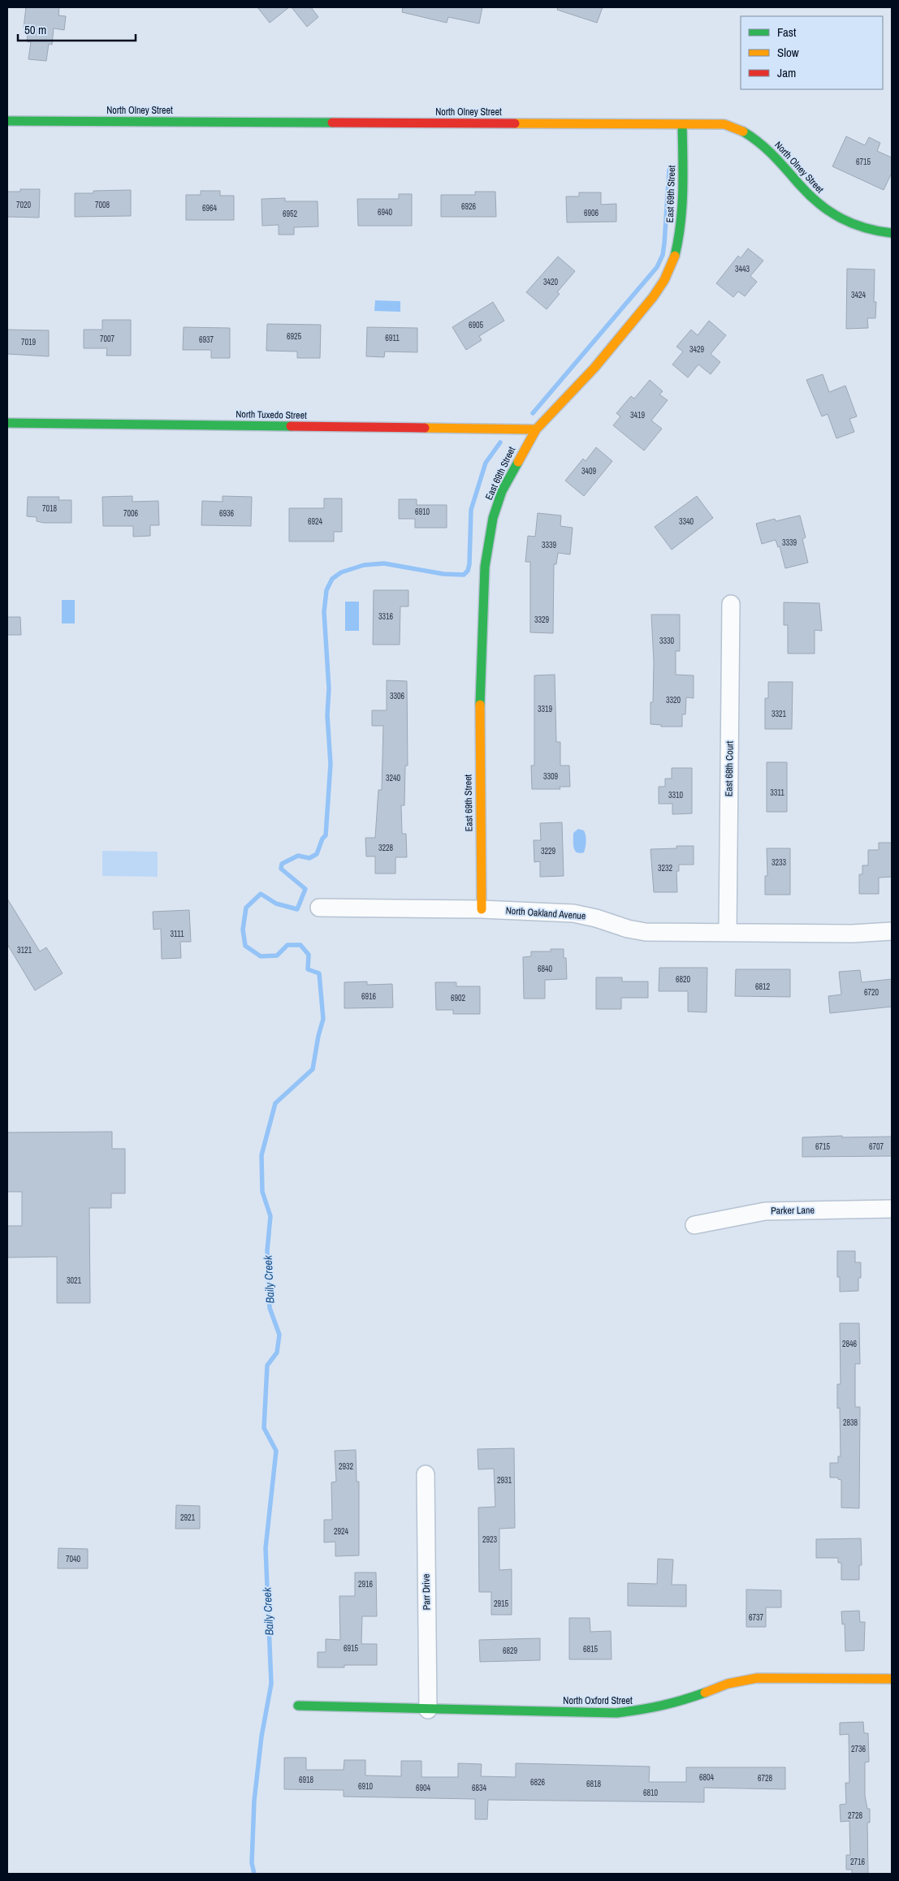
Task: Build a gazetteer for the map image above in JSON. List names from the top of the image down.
{
  "streets": {
    "street": [
      "North Olney Street",
      "East 69th Street",
      "North Tuxedo Street",
      "East 68th Court",
      "North Oakland Avenue",
      "Parker Lane",
      "Parr Drive",
      "North Oxford Street"
    ]
  },
  "crossings": [
    ["North Olney Street", "East 69th Street"],
    ["East 69th Street", "North Tuxedo Street"],
    ["East 69th Street", "North Oakland Avenue"],
    ["East 68th Court", "North Oakland Avenue"],
    ["Parr Drive", "North Oxford Street"]
  ],
  "water": ["Baily Creek"],
  "house_numbers": [
    "6715",
    "7020",
    "7008",
    "6926",
    "6964",
    "6940",
    "6906",
    "6952",
    "3443",
    "3420",
    "3424",
    "6905",
    "6925",
    "6911",
    "7007",
    "6937",
    "7019",
    "3429",
    "3419",
    "3409",
    "7018",
    "6910",
    "7006",
    "6936",
    "6924",
    "3340",
    "3339",
    "3339",
    "3316",
    "3329",
    "3330",
    "3306",
    "3320",
    "3319",
    "3321",
    "3309",
    "3240",
    "3311",
    "3310",
    "3228",
    "3229",
    "3233",
    "3232",
    "3111",
    "3121",
    "6840",
    "6820",
    "6812",
    "6720",
    "6916",
    "6902",
    "6715",
    "6707",
    "3021",
    "2846",
    "2838",
    "2932",
    "2931",
    "2921",
    "2924",
    "2923",
    "7040",
    "2916",
    "2915",
    "6737",
    "6915",
    "6815",
    "6829",
    "2736",
    "6804",
    "6728",
    "6918",
    "6826",
    "6818",
    "6910",
    "6904",
    "6834",
    "6810",
    "2728",
    "2716"
  ],
  "legend": ["Fast", "Slow", "Jam"],
  "scale_bar": "50 m"
}
